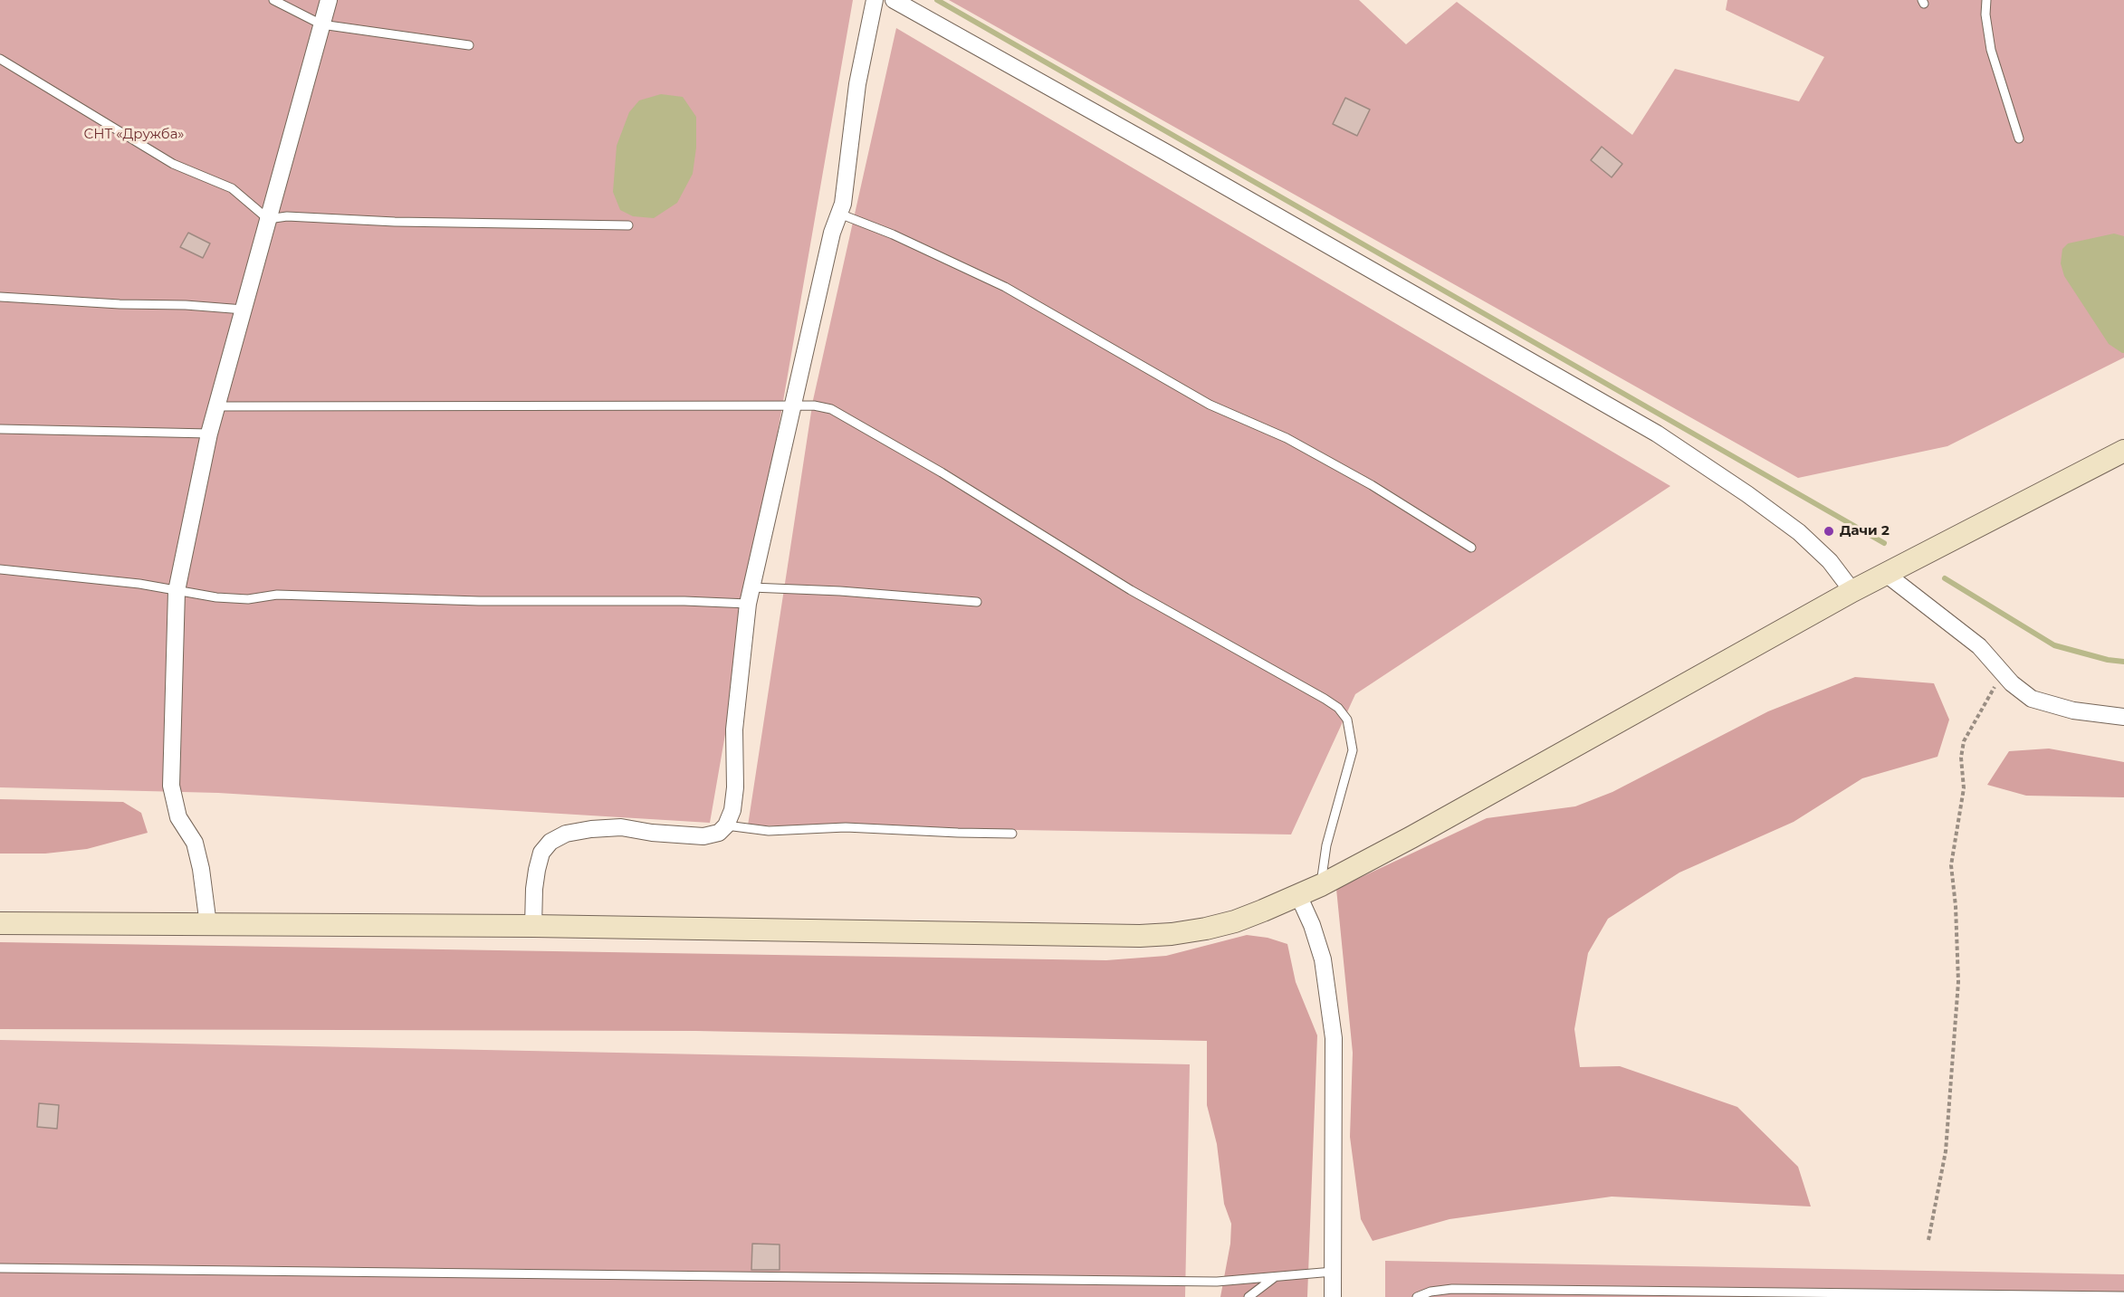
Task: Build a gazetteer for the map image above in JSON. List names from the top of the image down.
{
  "parks": ["СНТ «Дружба»"],
  "places": ["Дачи 2"]
}
